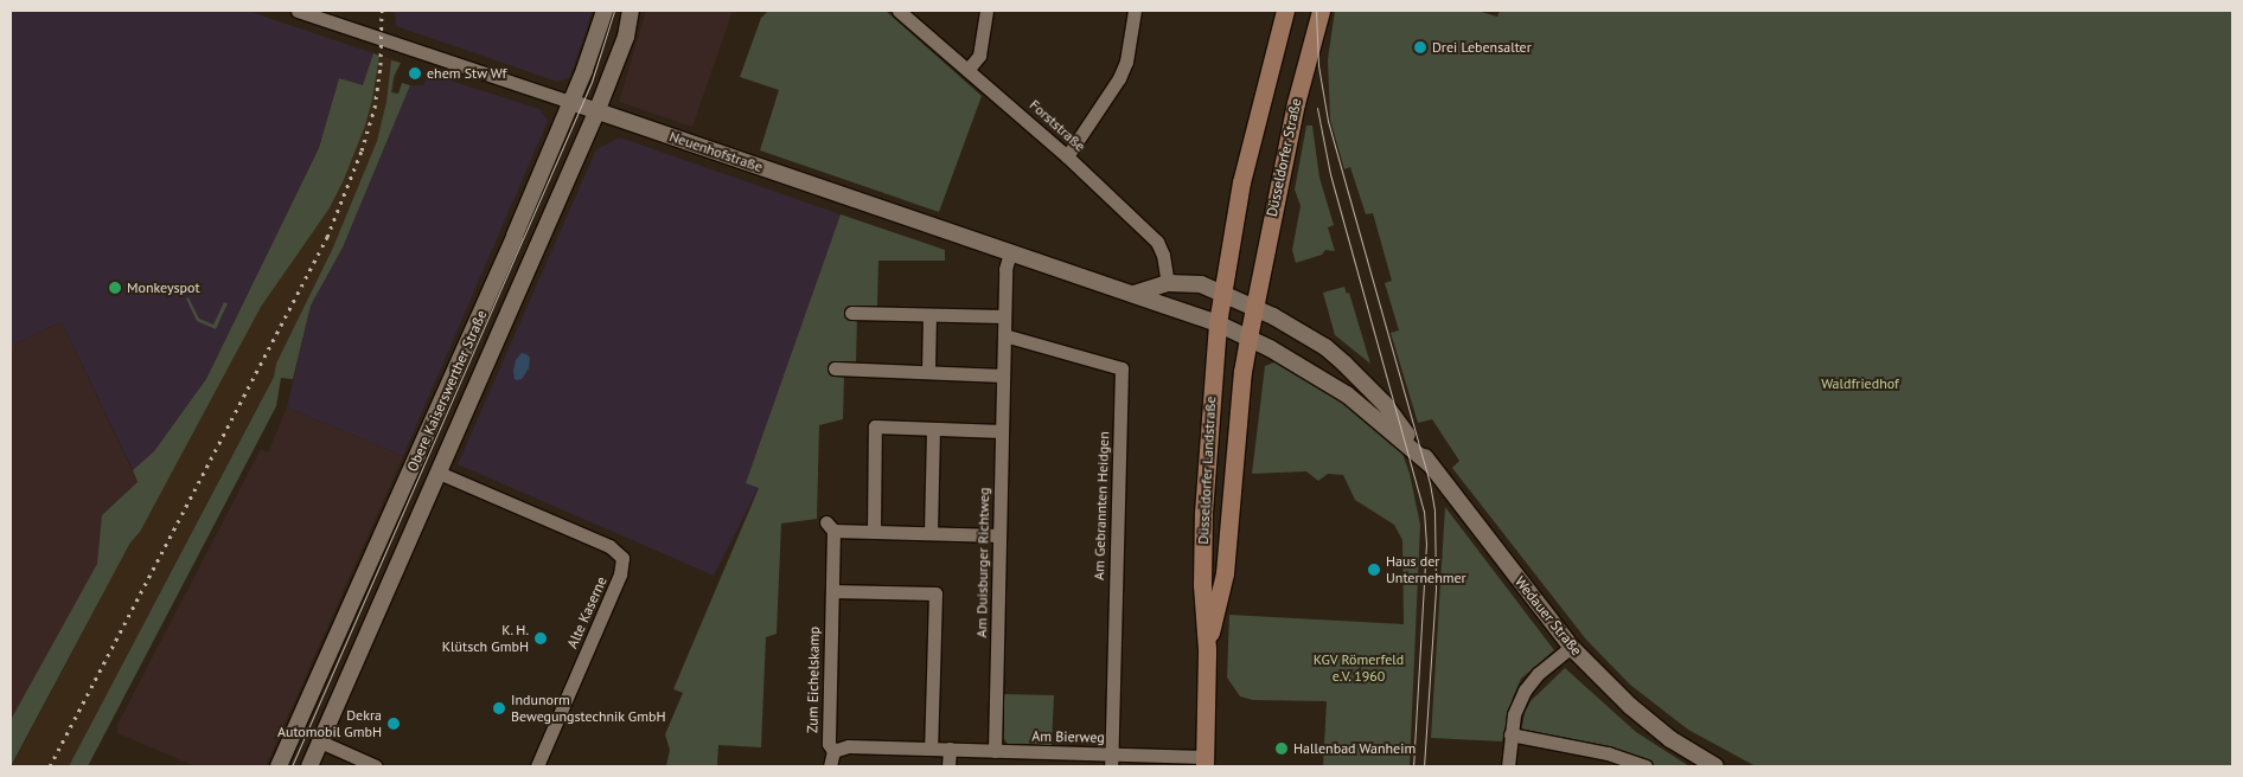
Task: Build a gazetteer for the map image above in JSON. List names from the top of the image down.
{
  "streets": {
    "main road": ["Düsseldorfer Straße", "Düsseldorfer Landstraße"],
    "street": [
      "Forststraße",
      "Neuenhofstraße",
      "Obere Kaiserswerther Straße",
      "Am Gebrannten Heidgen",
      "Am Duisburger Richtweg",
      "Alte Kaserne",
      "Wedauer Straße",
      "Zum Eichelskamp",
      "Am Bierweg"
    ]
  },
  "crossings": [
    ["Neuenhofstraße", "Obere Kaiserswerther Straße"],
    ["Neuenhofstraße", "Düsseldorfer Landstraße"],
    ["Neuenhofstraße", "Am Duisburger Richtweg"],
    ["Neuenhofstraße", "Wedauer Straße"],
    ["Düsseldorfer Straße", "Düsseldorfer Landstraße"],
    ["Düsseldorfer Straße", "Wedauer Straße"],
    ["Obere Kaiserswerther Straße", "Alte Kaserne"],
    ["Düsseldorfer Landstraße", "Wedauer Straße"],
    ["Düsseldorfer Landstraße", "Am Bierweg"],
    ["Am Gebrannten Heidgen", "Am Duisburger Richtweg"],
    ["Am Gebrannten Heidgen", "Am Bierweg"],
    ["Am Duisburger Richtweg", "Zum Eichelskamp"],
    ["Am Duisburger Richtweg", "Am Bierweg"],
    ["Zum Eichelskamp", "Am Bierweg"]
  ],
  "parks": ["Waldfriedhof", "KGV Römerfeld e.V. 1960"],
  "places": [
    "Drei Lebensalter",
    "ehem Stw Wf",
    "Monkeyspot",
    "Haus der Unternehmer",
    "K. H. Klütsch GmbH",
    "Indunorm Bewegungstechnik GmbH",
    "Dekra Automobil GmbH",
    "Hallenbad Wanheim"
  ]
}
